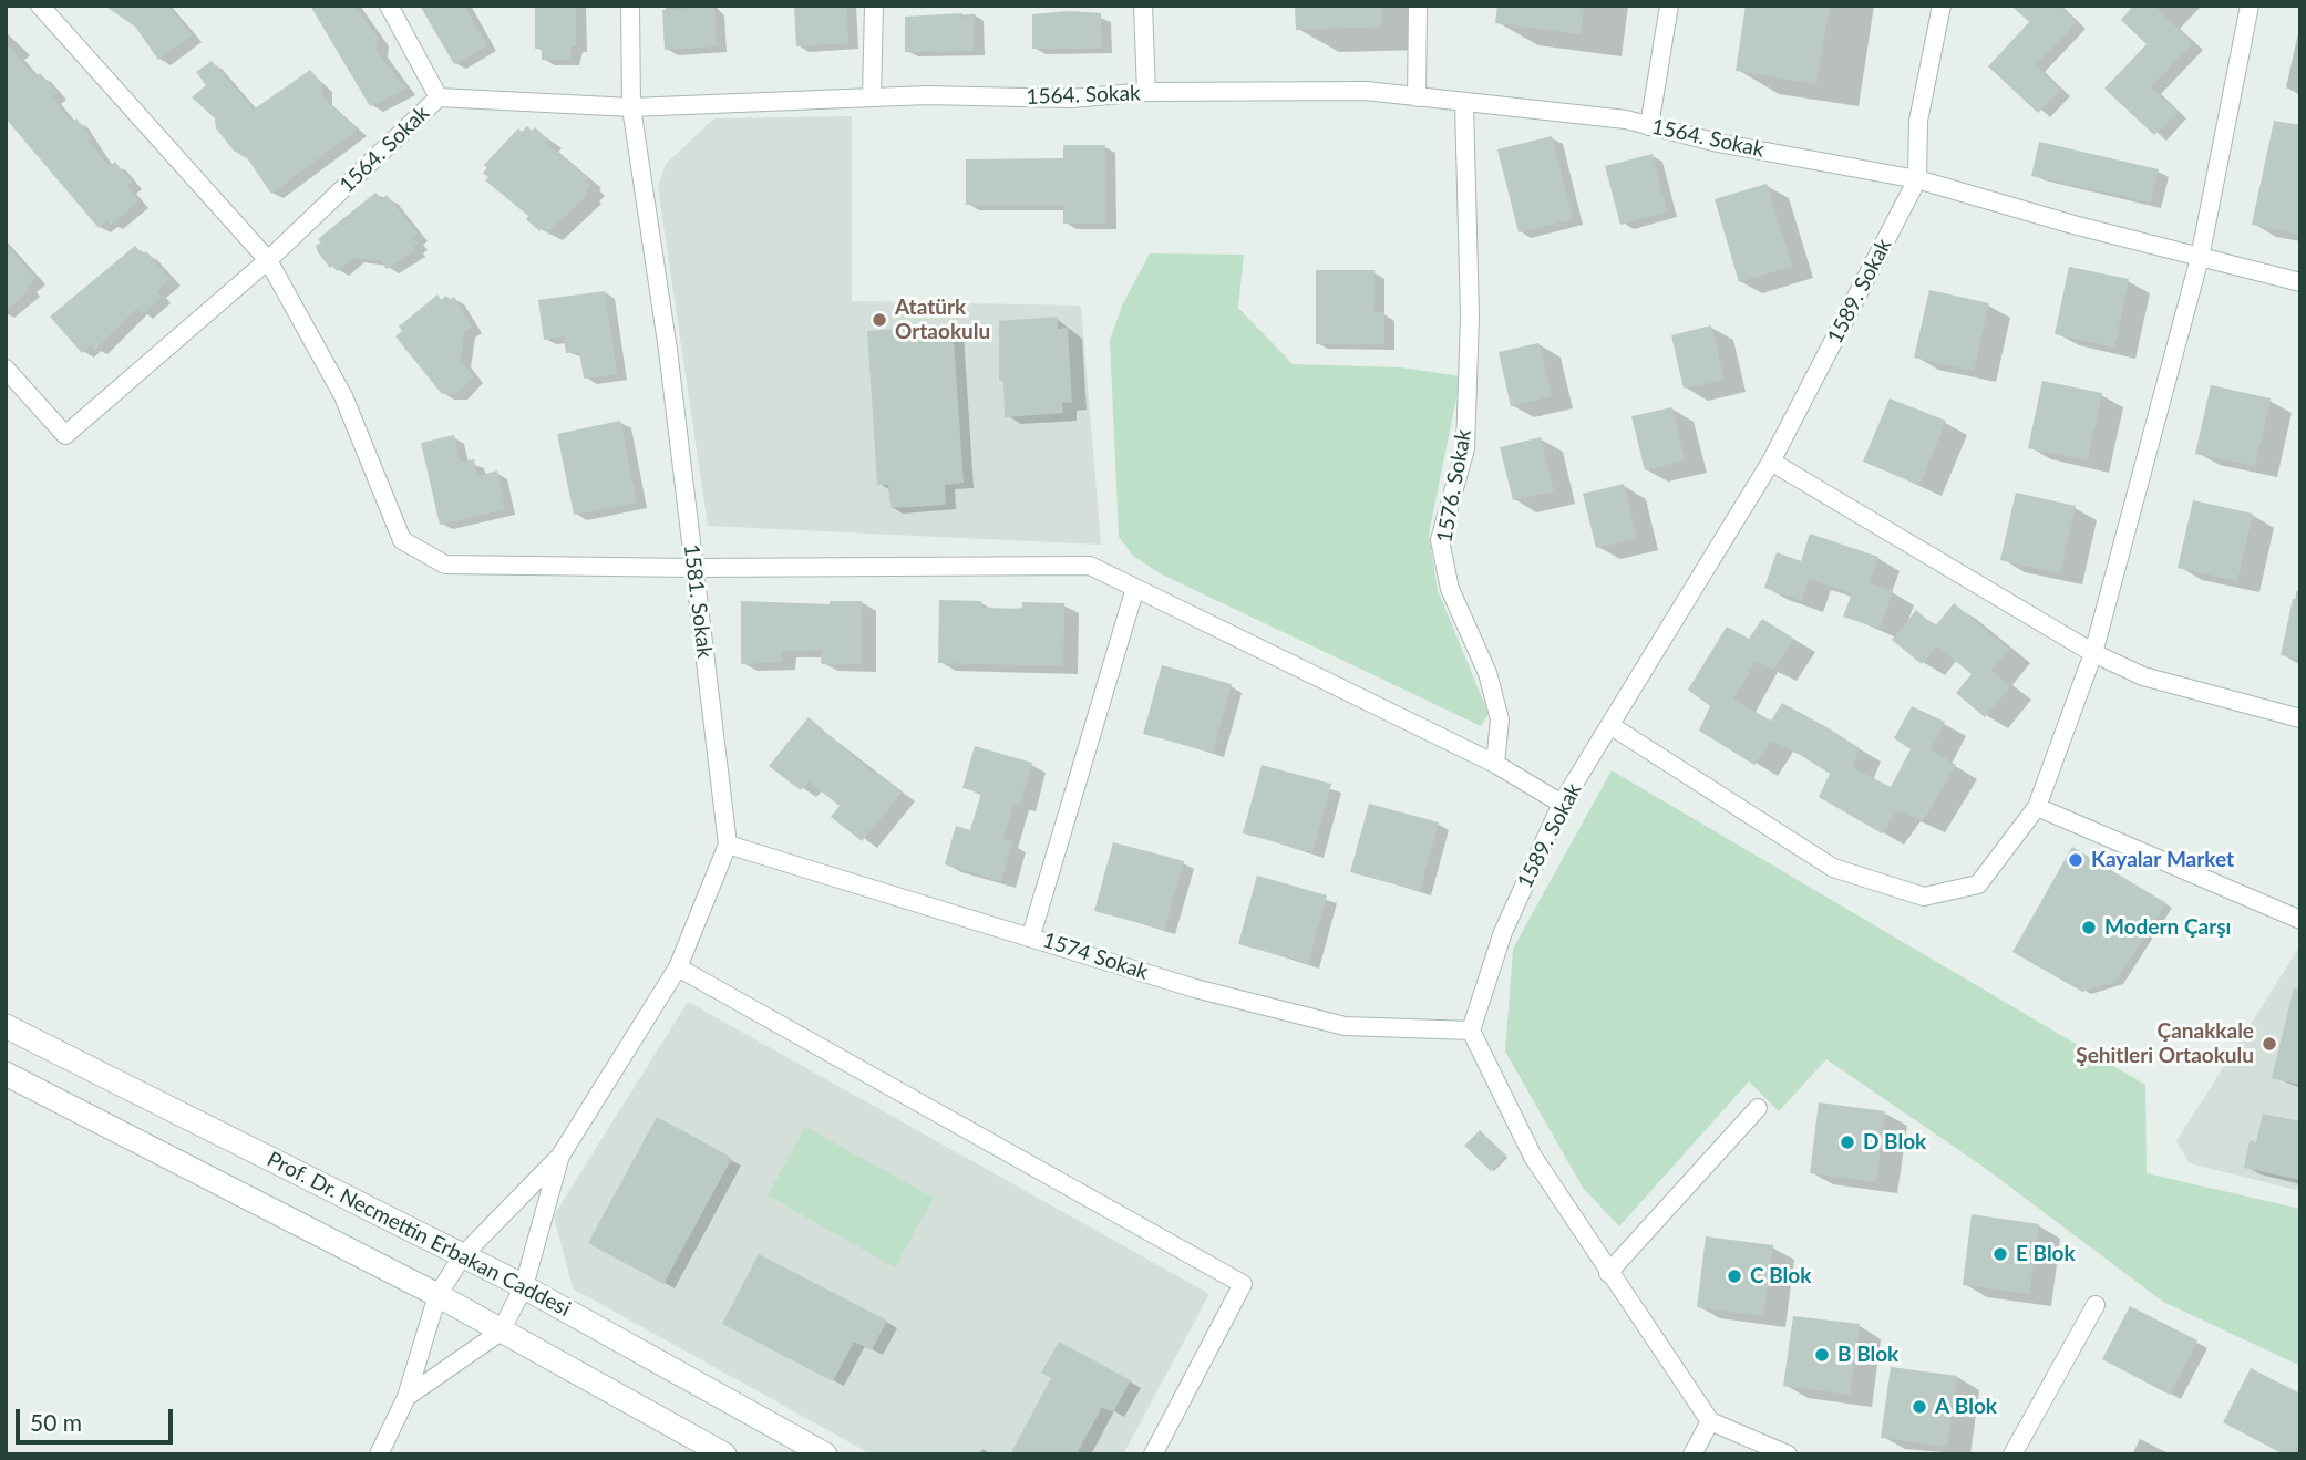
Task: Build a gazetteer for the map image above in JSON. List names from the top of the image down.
{
  "streets": {
    "main road": ["Prof. Dr. Necmettin Erbakan Caddesi"],
    "street": [
      "1564. Sokak",
      "1589. Sokak",
      "1576. Sokak",
      "1581. Sokak",
      "1574 Sokak"
    ]
  },
  "crossings": [
    ["1564. Sokak", "1589. Sokak"],
    ["1564. Sokak", "1576. Sokak"],
    ["1564. Sokak", "1581. Sokak"],
    ["1589. Sokak", "1574 Sokak"],
    ["1581. Sokak", "1574 Sokak"]
  ],
  "places": [
    "Atatürk Ortaokulu",
    "Kayalar Market",
    "Modern Çarşı",
    "Çanakkale Şehitleri Ortaokulu",
    "D Blok",
    "E Blok",
    "C Blok",
    "B Blok",
    "A Blok"
  ],
  "scale_bar": "50 m"
}
